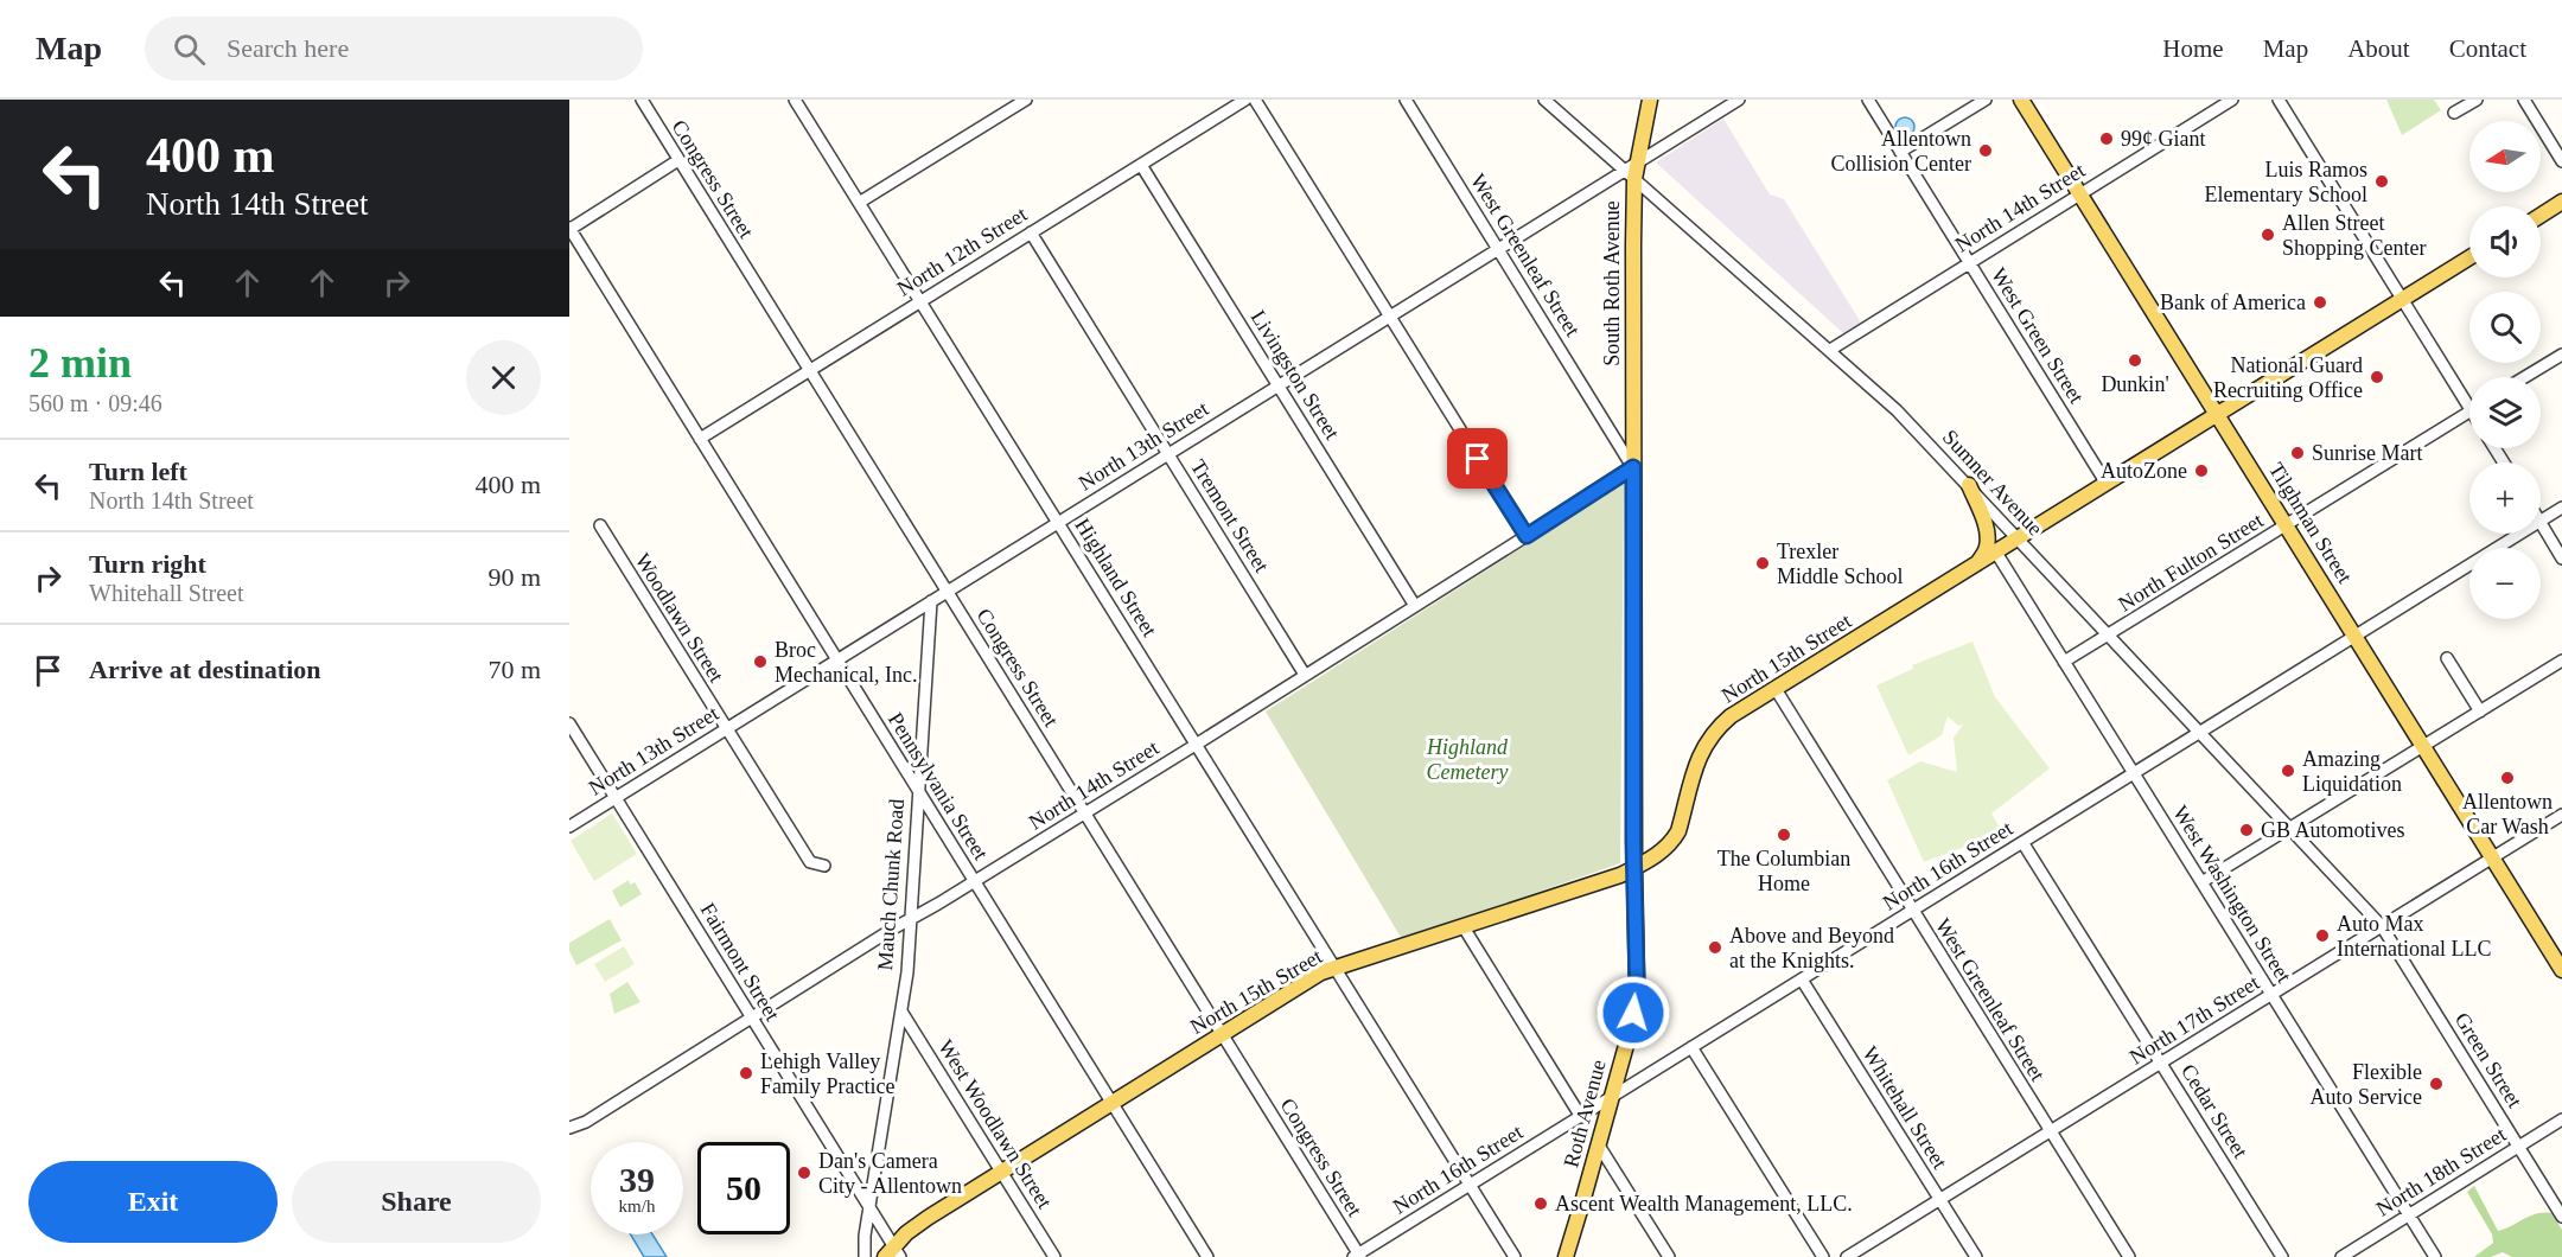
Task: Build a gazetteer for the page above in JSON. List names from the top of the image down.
{
  "streets": {
    "main road": [
      "South Roth Avenue",
      "Tilghman Street",
      "North 15th Street",
      "Roth Avenue"
    ],
    "street": [
      "Congress Street",
      "North 14th Street",
      "North 12th Street",
      "West Greenleaf Street",
      "West Green Street",
      "Livingston Street",
      "North 13th Street",
      "Sumner Avenue",
      "Tremont Street",
      "North Fulton Street",
      "Highland Street",
      "Woodlawn Street",
      "Pennsylvania Street",
      "North 16th Street",
      "Mauch Chunk Road",
      "West Washington Street",
      "Fairmont Street",
      "North 17th Street",
      "Green Street",
      "Whitehall Street",
      "Cedar Street",
      "West Woodlawn Street",
      "North 18th Street"
    ]
  },
  "crossings": [
    ["Congress Street", "North 14th Street"],
    ["Congress Street", "North 12th Street"],
    ["Congress Street", "North 13th Street"],
    ["Congress Street", "North 15th Street"],
    ["Congress Street", "North 16th Street"],
    ["North 14th Street", "West Greenleaf Street"],
    ["North 14th Street", "South Roth Avenue"],
    ["North 14th Street", "West Green Street"],
    ["North 14th Street", "Livingston Street"],
    ["North 14th Street", "Sumner Avenue"],
    ["North 14th Street", "Tremont Street"],
    ["North 14th Street", "Tilghman Street"],
    ["North 14th Street", "Highland Street"],
    ["North 14th Street", "Pennsylvania Street"],
    ["North 14th Street", "Mauch Chunk Road"],
    ["North 14th Street", "Fairmont Street"],
    ["North 14th Street", "Roth Avenue"],
    ["North 12th Street", "Livingston Street"],
    ["North 12th Street", "Tremont Street"],
    ["North 12th Street", "Highland Street"],
    ["North 12th Street", "Pennsylvania Street"],
    ["West Greenleaf Street", "South Roth Avenue"],
    ["West Greenleaf Street", "North 13th Street"],
    ["West Greenleaf Street", "North 15th Street"],
    ["West Greenleaf Street", "North 16th Street"],
    ["West Greenleaf Street", "North 17th Street"],
    ["West Greenleaf Street", "Roth Avenue"],
    ["South Roth Avenue", "North 13th Street"],
    ["South Roth Avenue", "Sumner Avenue"],
    ["South Roth Avenue", "Roth Avenue"],
    ["West Green Street", "North 15th Street"],
    ["Livingston Street", "North 13th Street"],
    ["North 13th Street", "Sumner Avenue"],
    ["North 13th Street", "Tremont Street"],
    ["North 13th Street", "Highland Street"],
    ["North 13th Street", "Woodlawn Street"],
    ["North 13th Street", "Pennsylvania Street"],
    ["North 13th Street", "Mauch Chunk Road"],
    ["North 13th Street", "Fairmont Street"],
    ["Sumner Avenue", "North Fulton Street"],
    ["Sumner Avenue", "North 15th Street"],
    ["Sumner Avenue", "North 16th Street"],
    ["Sumner Avenue", "North 17th Street"],
    ["Sumner Avenue", "Green Street"],
    ["Tilghman Street", "North Fulton Street"],
    ["Tilghman Street", "North 15th Street"],
    ["Tilghman Street", "North 16th Street"],
    ["Tilghman Street", "North 17th Street"],
    ["North Fulton Street", "West Washington Street"],
    ["Highland Street", "North 15th Street"],
    ["Highland Street", "North 16th Street"],
    ["North 15th Street", "Pennsylvania Street"],
    ["North 15th Street", "West Washington Street"],
    ["North 15th Street", "Fairmont Street"],
    ["North 15th Street", "Roth Avenue"],
    ["North 15th Street", "West Woodlawn Street"],
    ["Pennsylvania Street", "Mauch Chunk Road"],
    ["North 16th Street", "West Washington Street"],
    ["North 16th Street", "Whitehall Street"],
    ["North 16th Street", "Cedar Street"],
    ["North 16th Street", "Roth Avenue"],
    ["Mauch Chunk Road", "Fairmont Street"],
    ["Mauch Chunk Road", "West Woodlawn Street"],
    ["West Washington Street", "North 17th Street"],
    ["West Washington Street", "North 18th Street"],
    ["North 17th Street", "Green Street"],
    ["North 17th Street", "Whitehall Street"],
    ["North 17th Street", "Cedar Street"],
    ["Green Street", "North 18th Street"]
  ],
  "parks": ["Highland Cemetery"],
  "places": [
    "99¢ Giant",
    "Allentown Collision Center",
    "Luis Ramos Elementary School",
    "Allen Street Shopping Center",
    "Bank of America",
    "Dunkin'",
    "National Guard Recruiting Office",
    "Sunrise Mart",
    "AutoZone",
    "Trexler Middle School",
    "Broc Mechanical, Inc.",
    "Amazing Liquidation",
    "Allentown Car Wash",
    "GB Automotives",
    "The Columbian Home",
    "Auto Max International LLC",
    "Above and Beyond at the Knights.",
    "Lehigh Valley Family Practice",
    "Flexible Auto Service",
    "Dan's Camera City - Allentown",
    "Ascent Wealth Management, LLC."
  ],
  "north": "left",
  "page": {
    "header": "Map",
    "search": "Search here",
    "nav": [
      "Home",
      "Map",
      "About",
      "Contact"
    ],
    "turn": ["400 m", "North 14th Street"],
    "map_buttons": ["+", "−"],
    "heading": ["2 min", "560 m · 09:46"],
    "list": [
      {
        "name": "Turn left",
        "note": "North 14th Street",
        "value": "400 m"
      },
      {
        "name": "Turn right",
        "note": "Whitehall Street",
        "value": "90 m"
      },
      {
        "name": "Arrive at destination",
        "value": "70 m"
      }
    ],
    "speed": "39 km/h",
    "limit": "50",
    "buttons": ["Exit", "Share"]
  }
}
